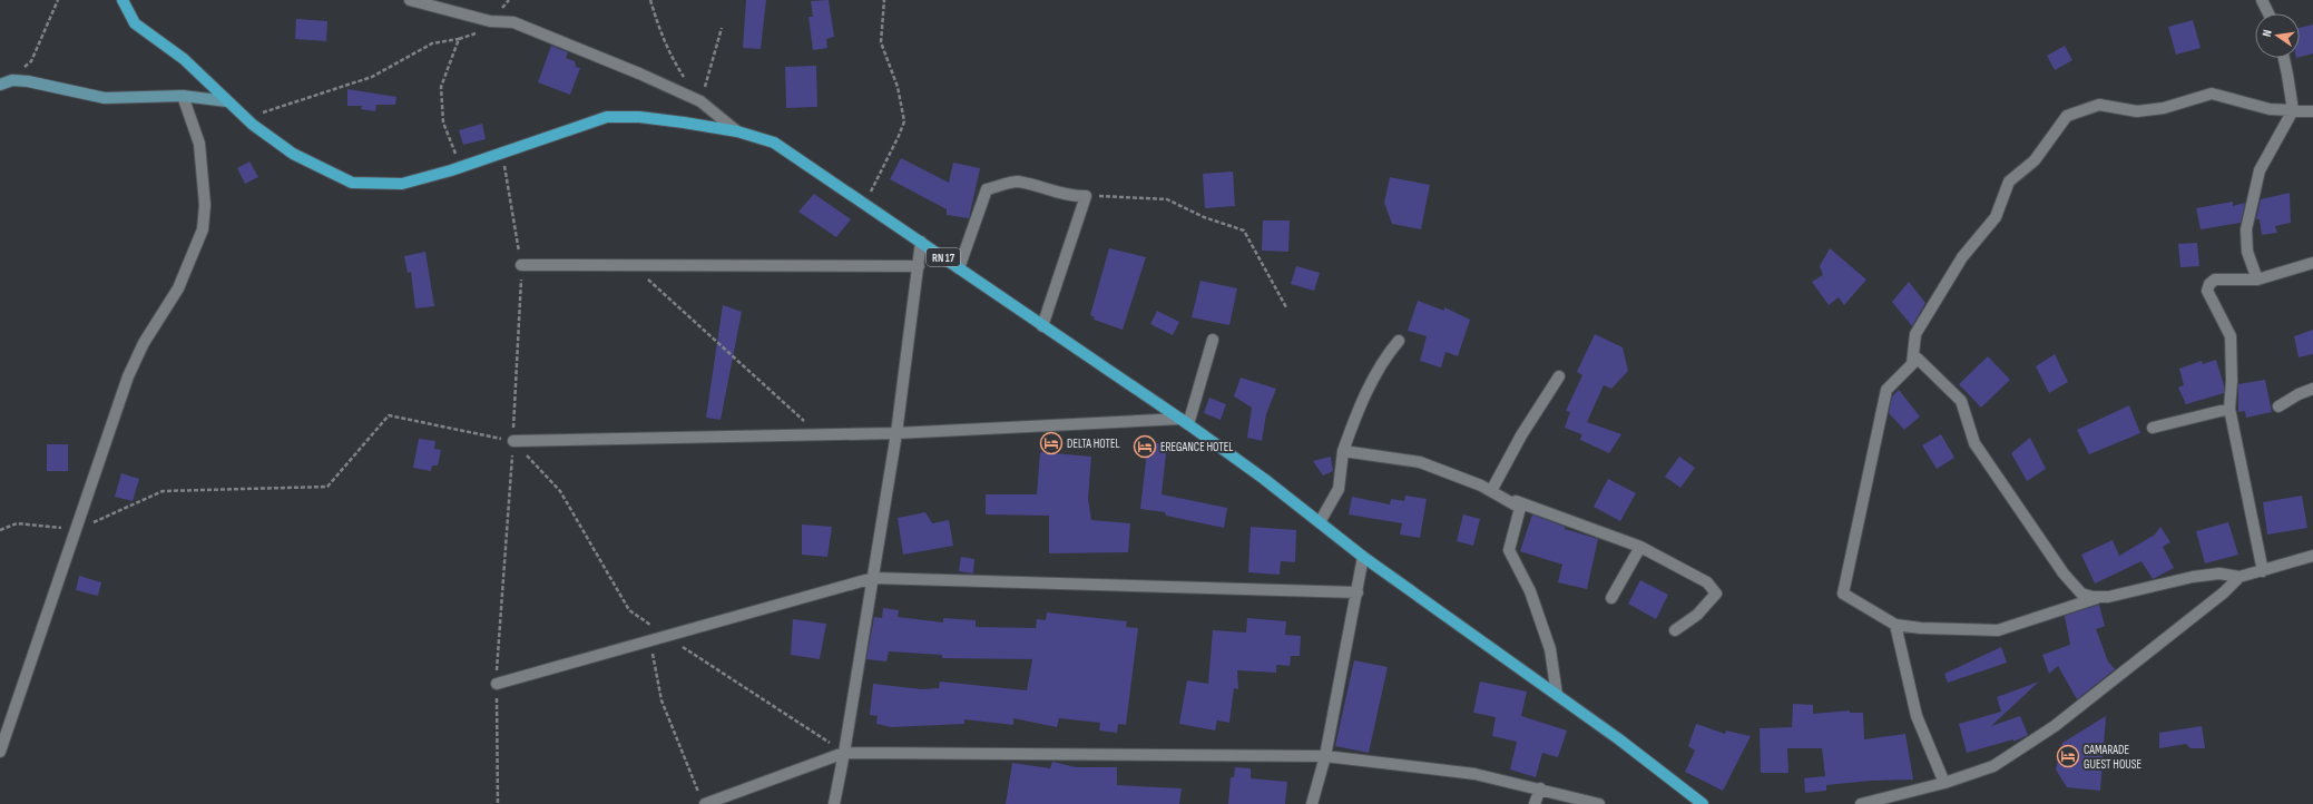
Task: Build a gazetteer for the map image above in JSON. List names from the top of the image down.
{
  "streets": {
    "main road": ["RN 17"]
  },
  "places": {
    "hotel": ["DELTA HOTEL", "EREGANCE HOTEL", "CAMARADE GUEST HOUSE"]
  },
  "north": "left"
}
